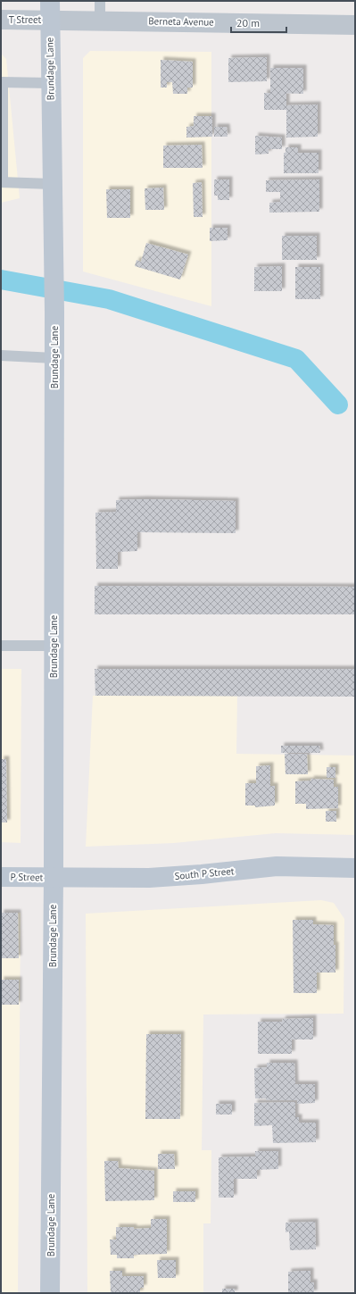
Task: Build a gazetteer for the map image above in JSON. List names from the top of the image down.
{
  "streets": {
    "main road": ["Brundage Lane", "South P Street", "P Street"],
    "street": ["T Street", "Berneta Avenue"]
  },
  "crossings": [
    ["T Street", "Berneta Avenue"],
    ["T Street", "Brundage Lane"],
    ["Berneta Avenue", "Brundage Lane"],
    ["Brundage Lane", "South P Street"],
    ["Brundage Lane", "P Street"],
    ["South P Street", "P Street"]
  ],
  "scale_bar": "20 m"
}
